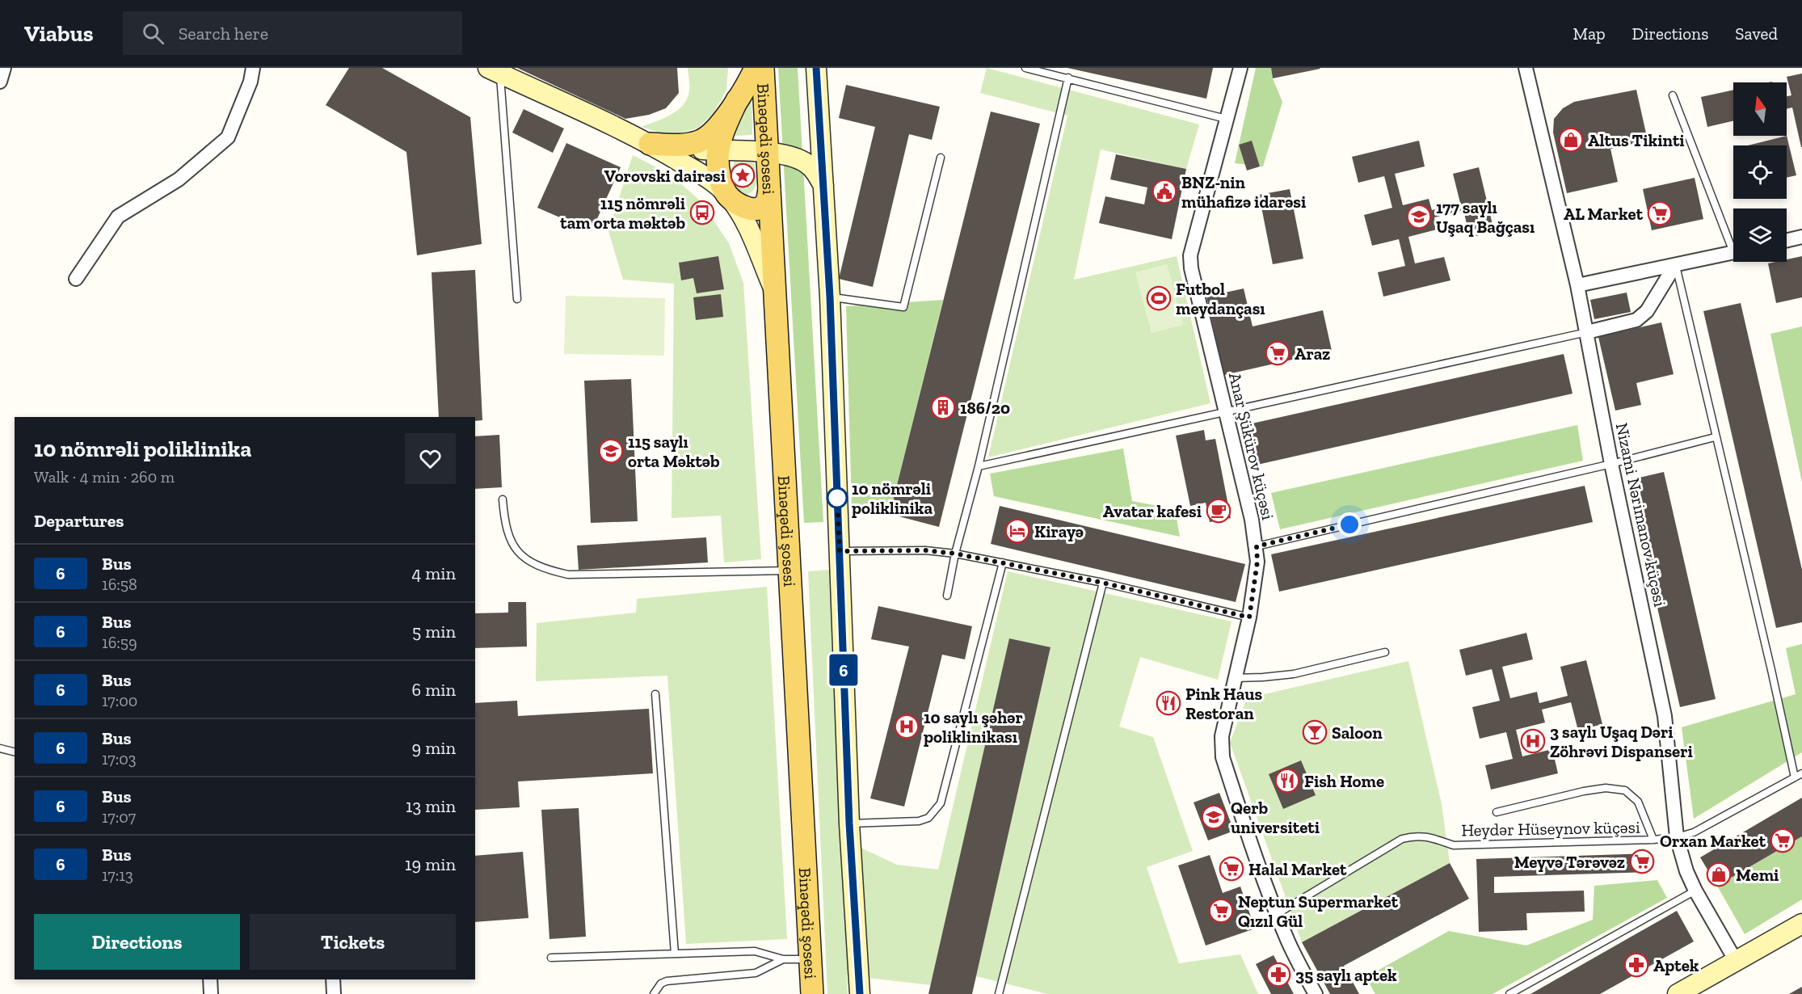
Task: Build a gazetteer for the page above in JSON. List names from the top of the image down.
{
  "streets": {
    "main road": ["Binəqədi şosesi"],
    "street": ["Anar Şükürov küçəsi", "Nizami Nərimanov küçəsi"],
    "lane": ["Heydər Hüseynov küçəsi"]
  },
  "crossings": [
    ["Anar Şükürov küçəsi", "Heydər Hüseynov küçəsi"],
    ["Nizami Nərimanov küçəsi", "Heydər Hüseynov küçəsi"]
  ],
  "places": {
    "shop": ["Altus Tikinti", "Memi"],
    "place": ["Vorovski dairəsi"],
    "public building": ["BNZ-nin mühafizə idarəsi"],
    "bus stop": ["115 nömrəli tam orta məktəb"],
    "supermarket": [
      "AL Market",
      "Araz",
      "Orxan Market",
      "Meyvə Tərəvəz",
      "Halal Market",
      "Neptun Supermarket Qızıl Gül"
    ],
    "school or university": ["177 saylı Uşaq Bağçası", "115 saylı orta Məktəb", "Qerb universiteti"],
    "sports": ["Futbol meydançası"],
    "building": ["186/20"],
    "other": ["10 nömrəli poliklinika"],
    "cafe": ["Avatar kafesi"],
    "hotel": ["Kirayə"],
    "restaurant": ["Pink Haus Restoran", "Fish Home"],
    "hospital": ["10 saylı şəhər poliklinikası", "3 saylı Uşaq Dəri Zöhrəvi Dispanseri"],
    "bar": ["Saloon"],
    "pharmacy": ["Aptek", "35 saylı aptek"]
  },
  "lines": ["bus line 6"],
  "north": "top",
  "page": {
    "header": "Viabus",
    "search": "Search here",
    "nav": ["Map", "Directions", "Saved"],
    "on_map": "6",
    "heading": [
      ["10 nömrəli poliklinika", "Walk · 4 min · 260 m"],
      "Departures"
    ],
    "list": [
      {
        "mark": "6",
        "name": "Bus",
        "note": "16:58",
        "value": "4 min"
      },
      {
        "mark": "6",
        "name": "Bus",
        "note": "16:59",
        "value": "5 min"
      },
      {
        "mark": "6",
        "name": "Bus",
        "note": "17:00",
        "value": "6 min"
      },
      {
        "mark": "6",
        "name": "Bus",
        "note": "17:03",
        "value": "9 min"
      },
      {
        "mark": "6",
        "name": "Bus",
        "note": "17:07",
        "value": "13 min"
      },
      {
        "mark": "6",
        "name": "Bus",
        "note": "17:13",
        "value": "19 min"
      }
    ],
    "buttons": ["Directions", "Tickets"]
  }
}
